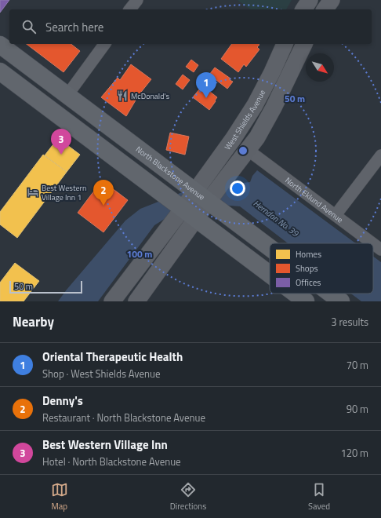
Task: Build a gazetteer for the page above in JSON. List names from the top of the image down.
{
  "streets": {
    "main road": ["West Shields Avenue", "North Blackstone Avenue"],
    "street": ["North Eklund Avenue"]
  },
  "crossings": [
    ["West Shields Avenue", "North Blackstone Avenue"]
  ],
  "water": ["Herndon No. 39"],
  "places": {
    "restaurant": ["McDonald's"],
    "hotel": ["Best Western Village Inn 1"]
  },
  "legend": ["Homes", "Shops", "Offices"],
  "scale_bar": "50 m",
  "north": "bottom right",
  "page": {
    "search": "Search here",
    "pins": ["1", "3", "2"],
    "scale": "50 m",
    "heading": ["Nearby", "3 results"],
    "list": [
      {
        "mark": "1",
        "name": "Oriental Therapeutic Health",
        "note": "Shop · West Shields Avenue",
        "value": "70 m"
      },
      {
        "mark": "2",
        "name": "Denny's",
        "note": "Restaurant · North Blackstone Avenue",
        "value": "90 m"
      },
      {
        "mark": "3",
        "name": "Best Western Village Inn",
        "note": "Hotel · North Blackstone Avenue",
        "value": "120 m"
      }
    ],
    "nav": ["Map", "Directions", "Saved"]
  },
  "rings": ["50 m", "100 m"]
}
